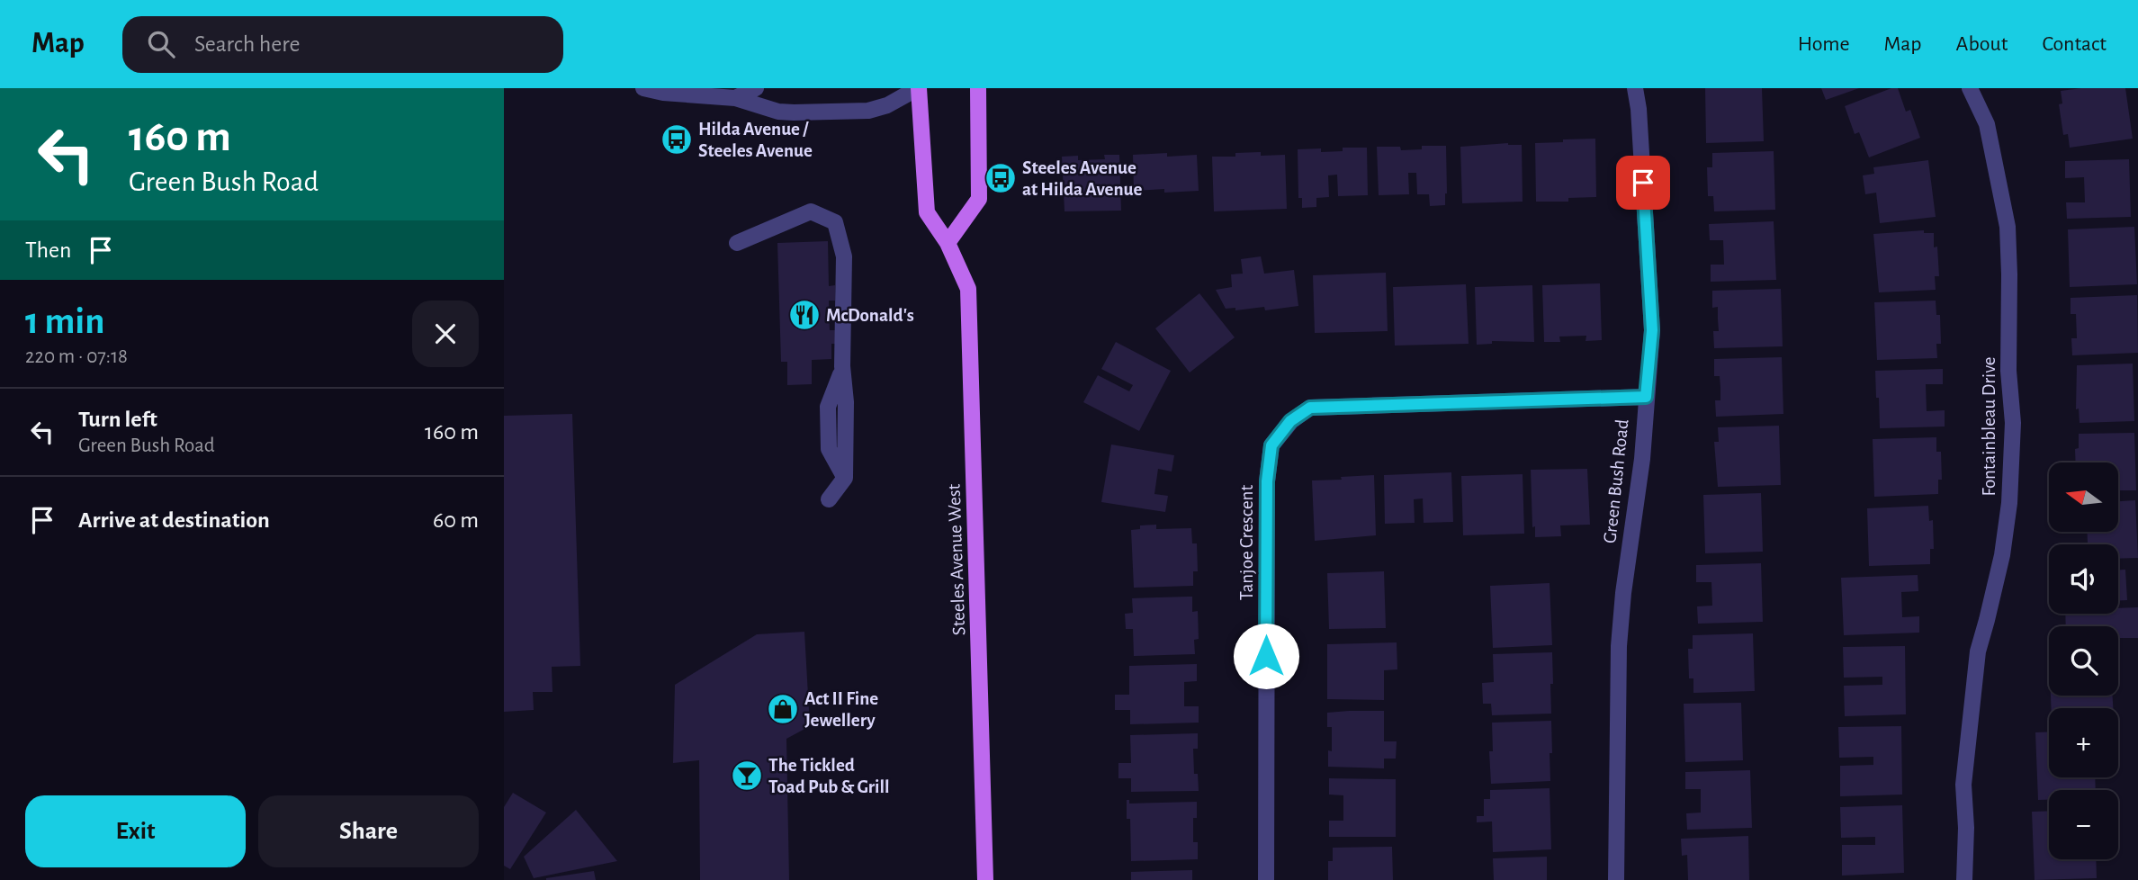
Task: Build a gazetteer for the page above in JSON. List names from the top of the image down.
{
  "streets": {
    "main road": ["Steeles Avenue West"],
    "street": ["Fontainbleau Drive", "Green Bush Road", "Tanjoe Crescent"]
  },
  "crossings": [
    ["Green Bush Road", "Tanjoe Crescent"]
  ],
  "places": {
    "bus stop": ["Hilda Avenue / Steeles Avenue", "Steeles Avenue at Hilda Avenue"],
    "restaurant": ["McDonald's"],
    "shop": ["Act II Fine Jewellery"],
    "bar": ["The Tickled Toad Pub & Grill"]
  },
  "north": "left",
  "page": {
    "header": "Map",
    "search": "Search here",
    "nav": [
      "Home",
      "Map",
      "About",
      "Contact"
    ],
    "turn": ["160 m", "Green Bush Road"],
    "then": "Then",
    "heading": ["1 min", "220 m · 07:18"],
    "list": [
      {
        "name": "Turn left",
        "note": "Green Bush Road",
        "value": "160 m"
      },
      {
        "name": "Arrive at destination",
        "value": "60 m"
      }
    ],
    "map_buttons": ["+", "−"],
    "buttons": ["Exit", "Share"]
  }
}
